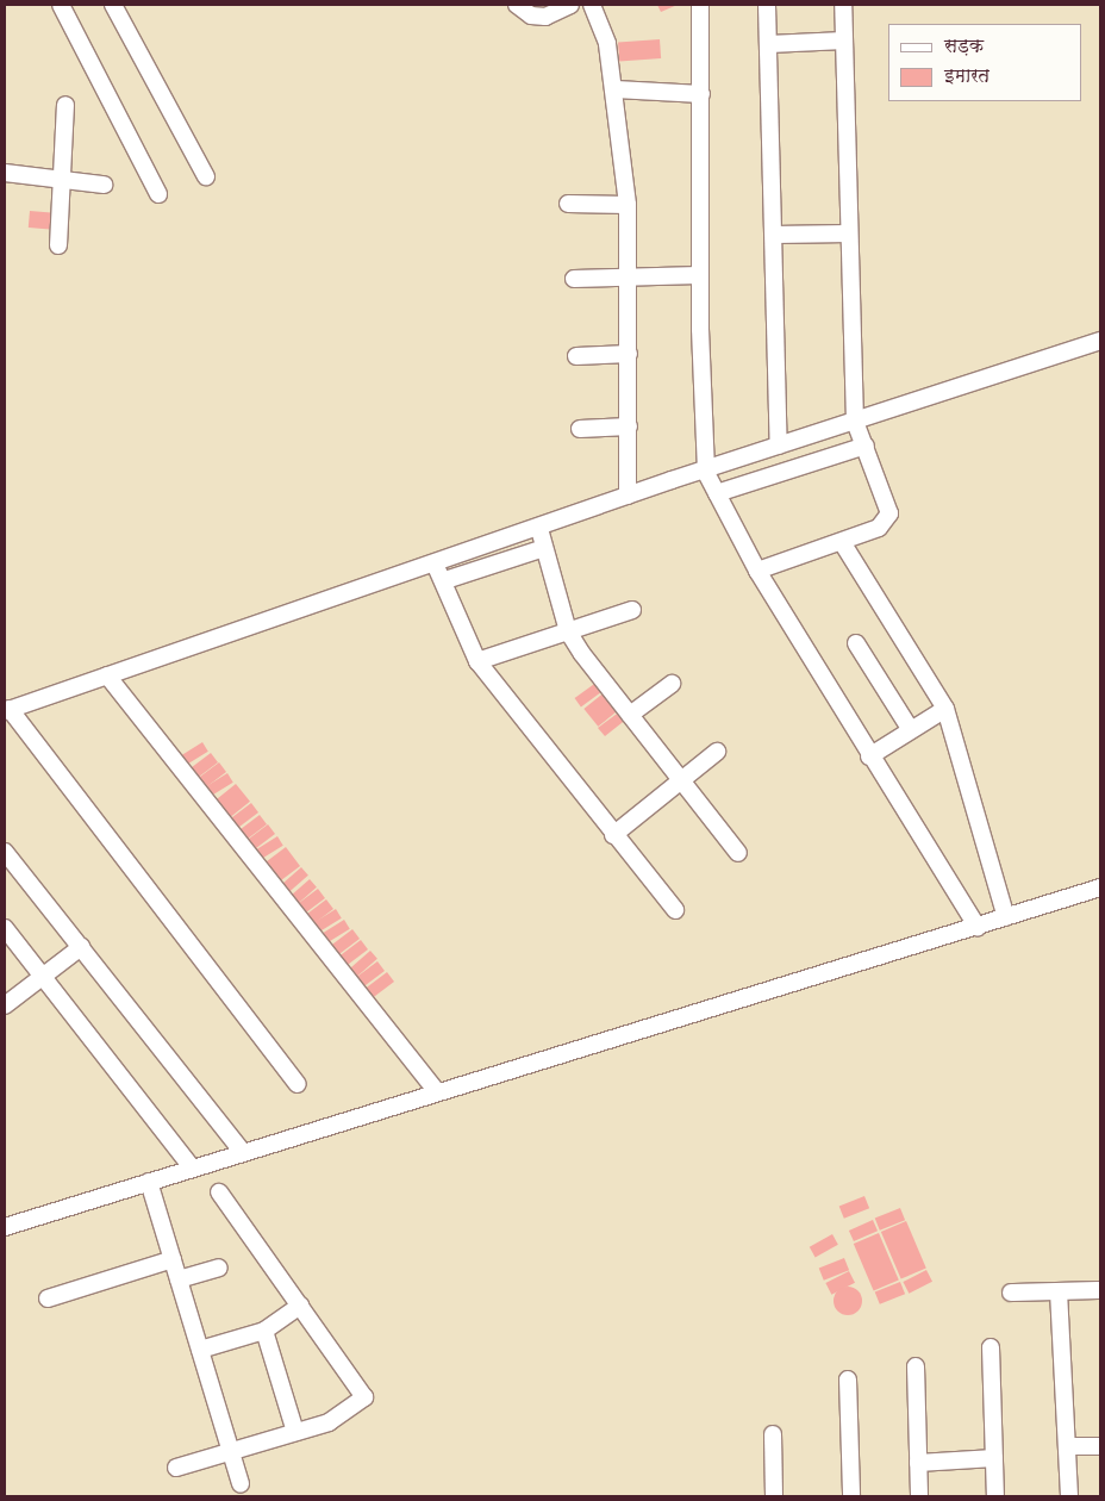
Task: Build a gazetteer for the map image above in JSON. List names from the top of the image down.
{
  "legend": ["सड़क", "इमारत"]
}
